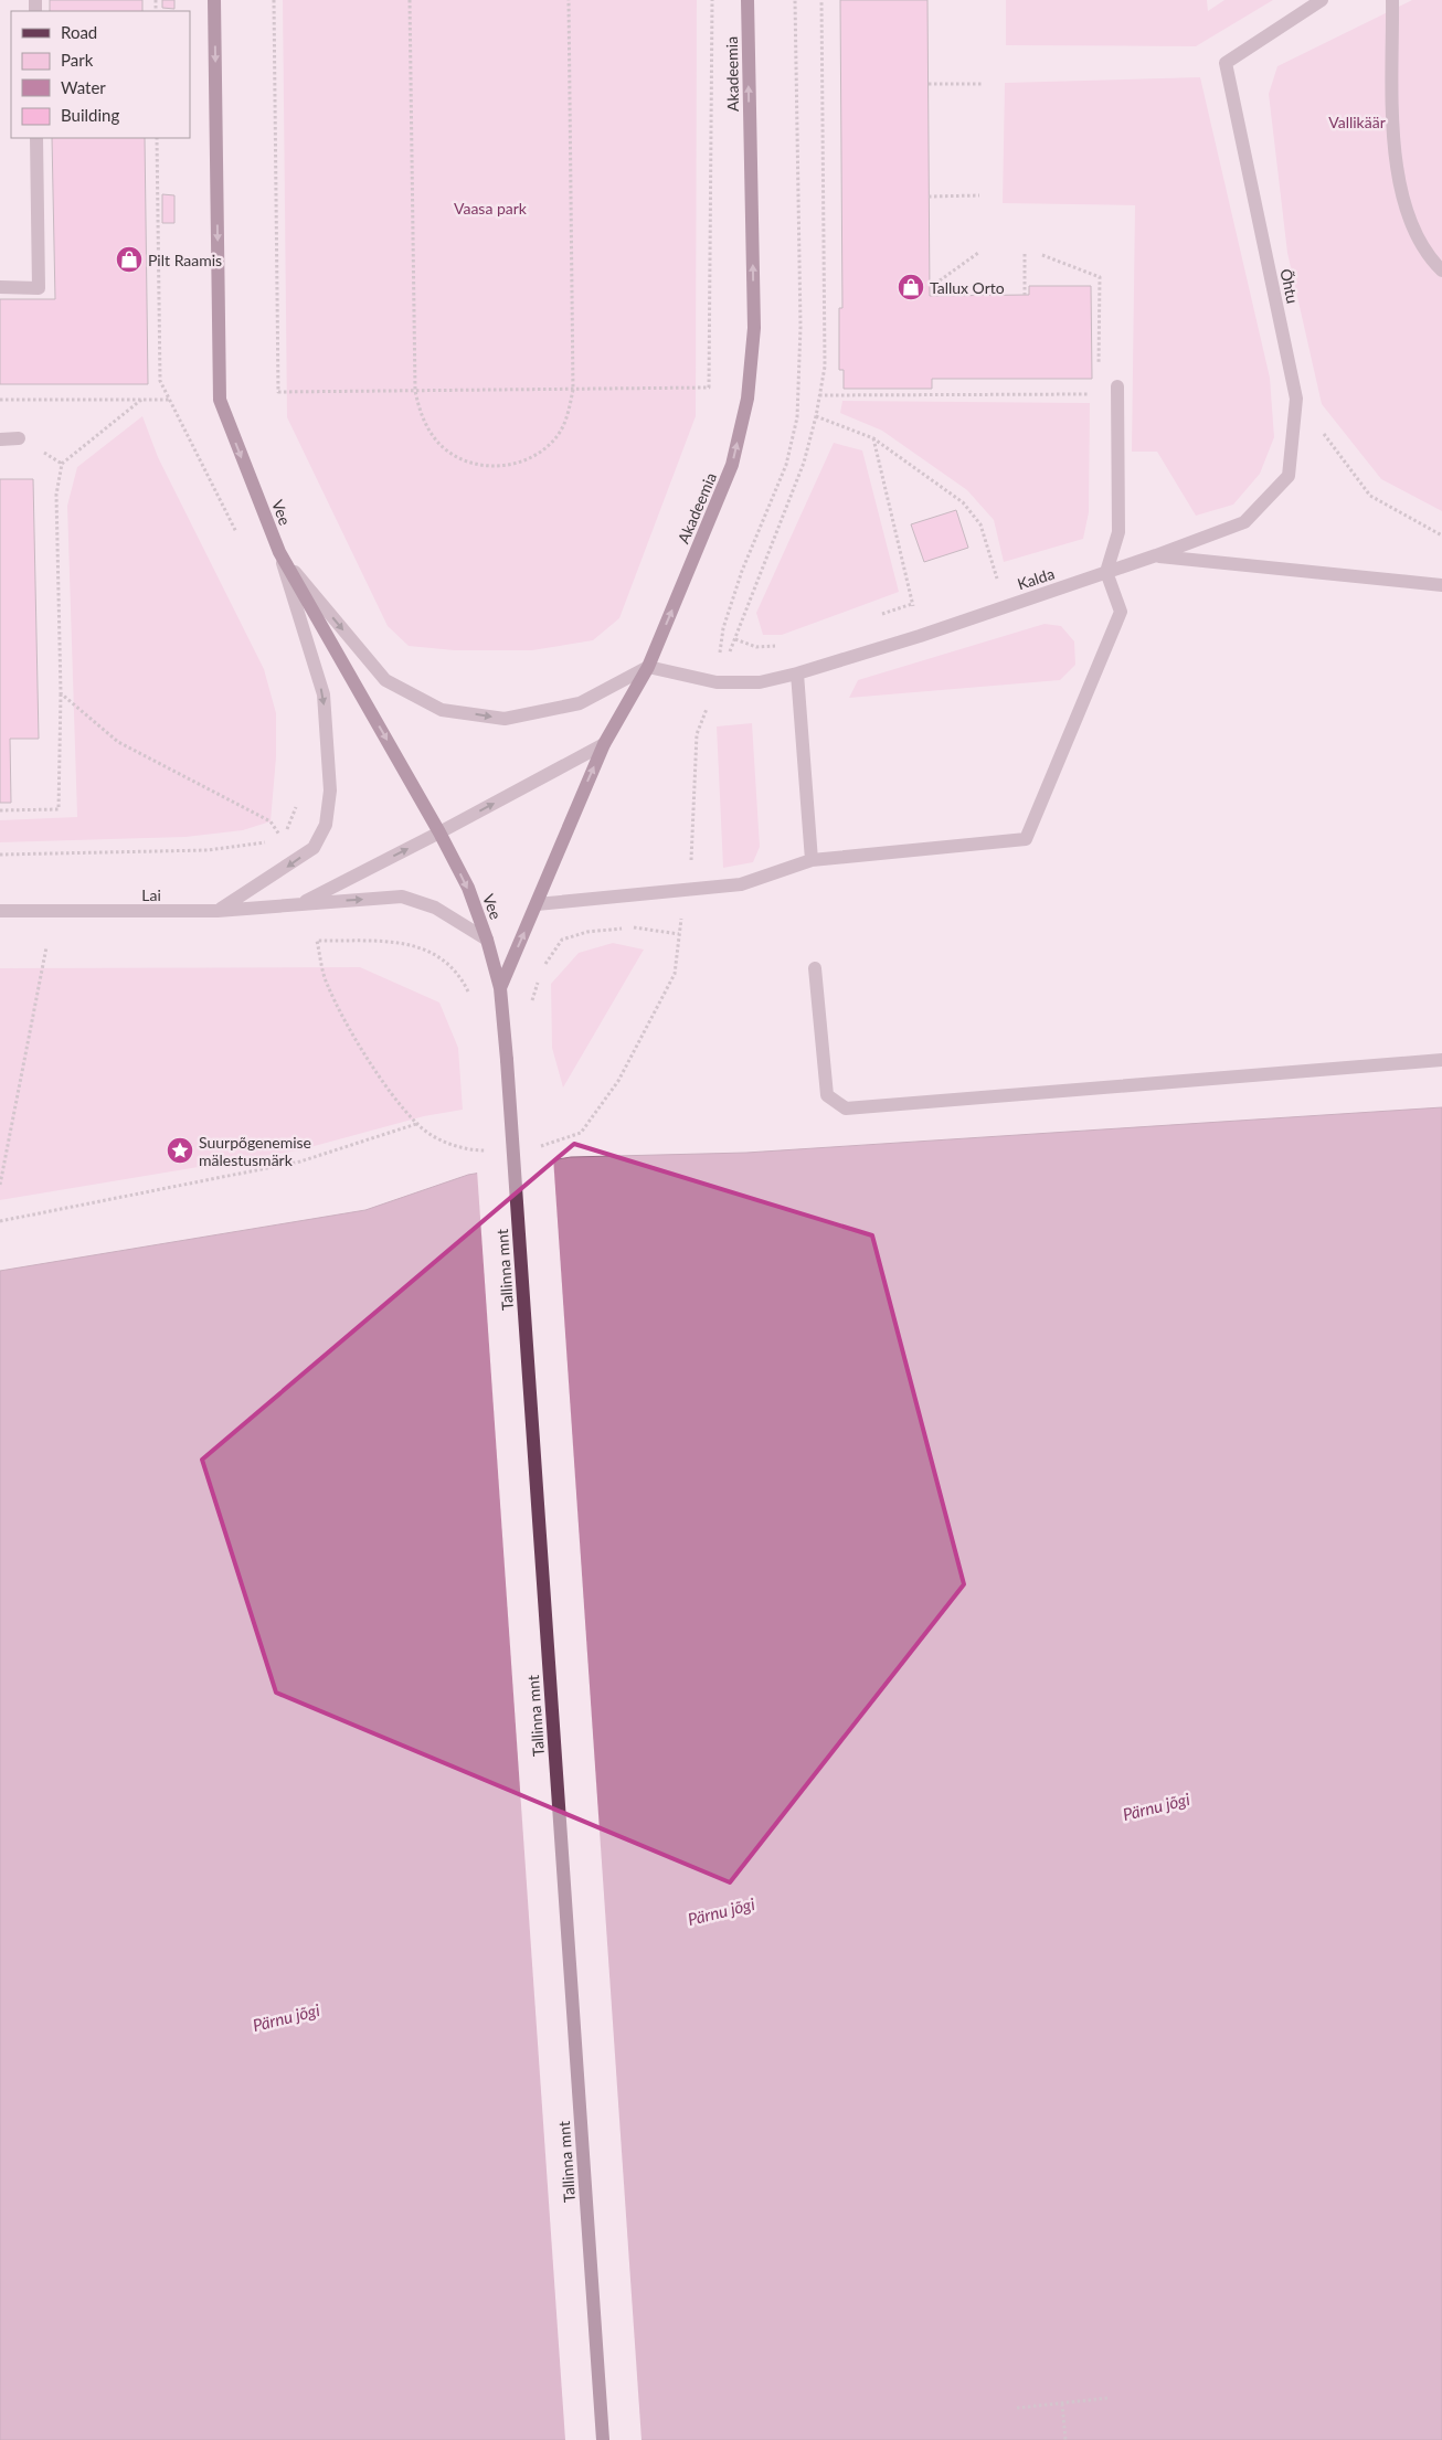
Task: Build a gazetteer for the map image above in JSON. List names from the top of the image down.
{
  "streets": {
    "main road": ["Akadeemia", "Vee", "Tallinna mnt"],
    "street": ["Õhtu", "Kalda", "Lai"]
  },
  "crossings": [
    ["Akadeemia", "Vee"],
    ["Akadeemia", "Kalda"],
    ["Akadeemia", "Lai"],
    ["Akadeemia", "Tallinna mnt"],
    ["Õhtu", "Kalda"],
    ["Vee", "Lai"],
    ["Vee", "Tallinna mnt"]
  ],
  "one_way": ["Akadeemia", "Vee", "Lai"],
  "water": ["Pärnu jõgi"],
  "parks": ["Vallikäär", "Vaasa park"],
  "places": {
    "shop": ["Pilt Raamis", "Tallux Orto"],
    "place": ["Suurpõgenemise mälestusmärk"]
  },
  "legend": [
    "Road",
    "Park",
    "Water",
    "Building"
  ]
}
